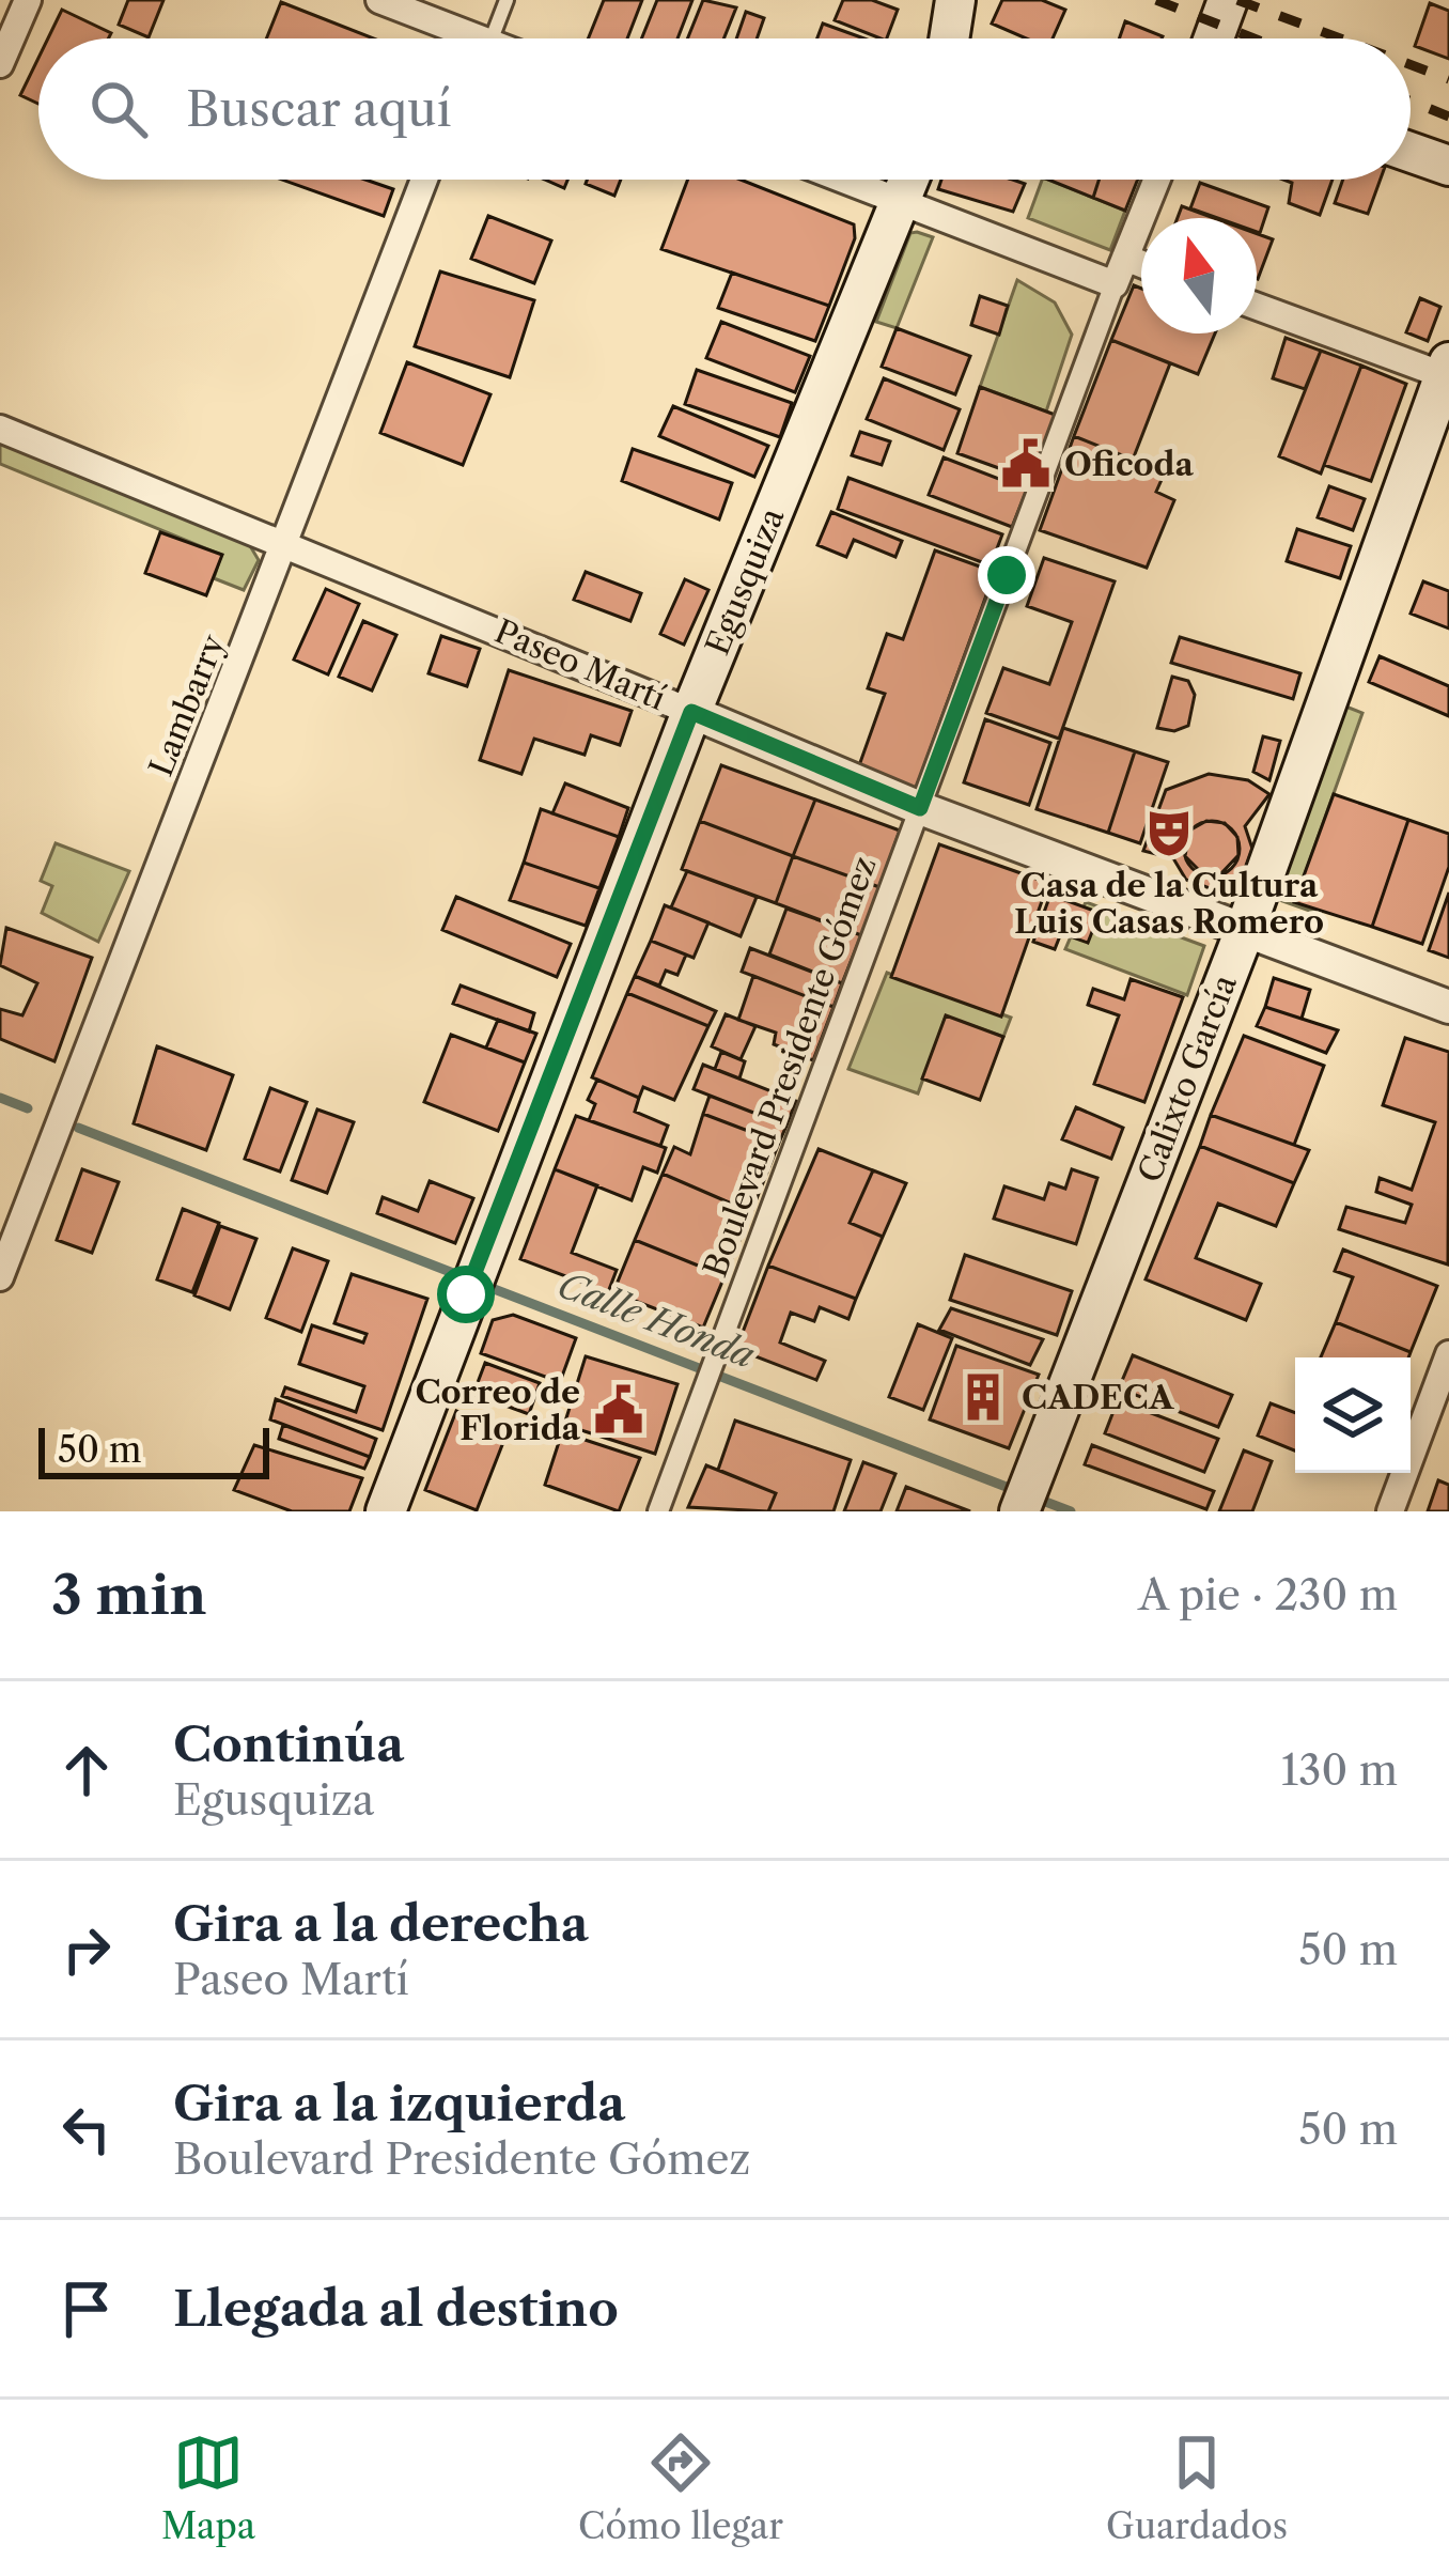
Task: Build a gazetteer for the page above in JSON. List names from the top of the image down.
{
  "streets": {
    "main road": ["Egusquiza", "Calixto García"],
    "street": ["Paseo Martí", "Lambarry", "Boulevard Presidente Gómez"]
  },
  "crossings": [
    ["Egusquiza", "Paseo Martí"],
    ["Paseo Martí", "Lambarry"],
    ["Paseo Martí", "Boulevard Presidente Gómez"],
    ["Paseo Martí", "Calixto García"]
  ],
  "water": ["Calle Honda"],
  "places": {
    "public building": ["Oficoda", "Correo de Florida"],
    "theatre": ["Casa de la Cultura Luis Casas Romero"],
    "building": ["CADECA"]
  },
  "scale_bar": "50 m",
  "north": "top",
  "page": {
    "search": "Buscar aquí",
    "scale": "50 m",
    "heading": ["3 min", "A pie · 230 m"],
    "list": [
      ["Continúa", "Egusquiza", "130 m"],
      ["Gira a la derecha", "Paseo Martí", "50 m"],
      ["Gira a la izquierda", "Boulevard Presidente Gómez", "50 m"],
      "Llegada al destino"
    ],
    "nav": ["Mapa", "Cómo llegar", "Guardados"]
  }
}
